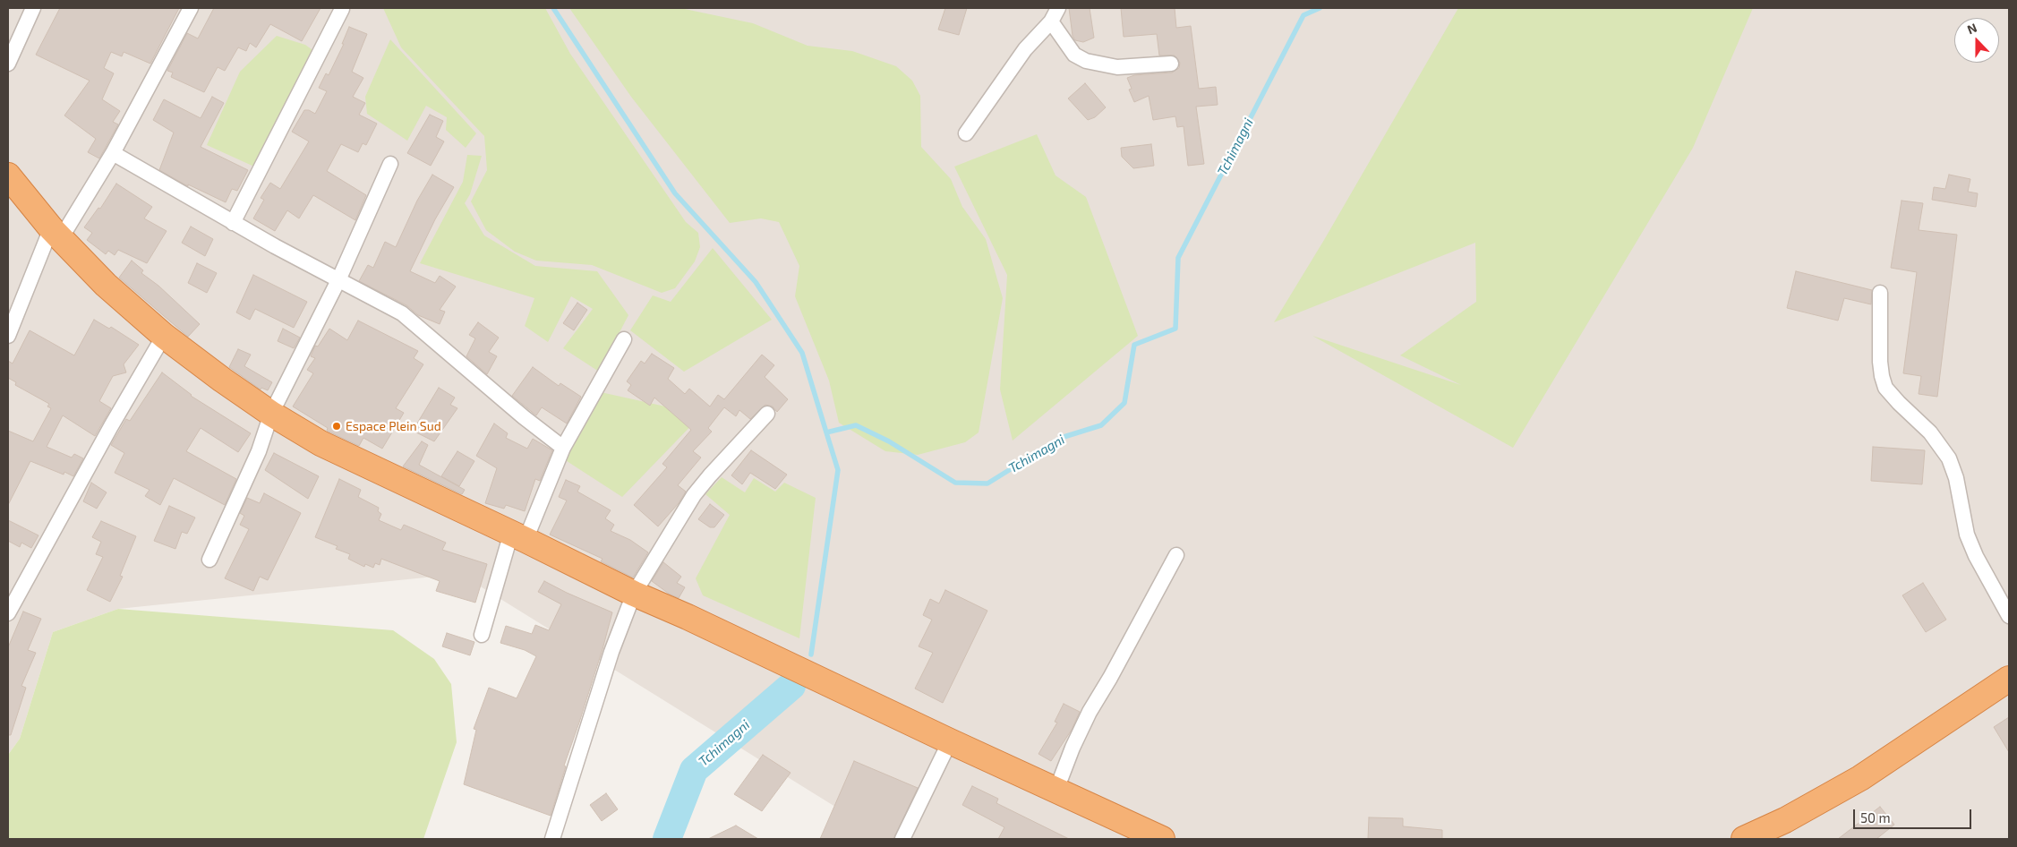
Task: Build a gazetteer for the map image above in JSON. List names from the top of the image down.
{
  "water": ["Tchimagni"],
  "places": ["Espace Plein Sud"],
  "scale_bar": "50 m",
  "north": "top"
}
